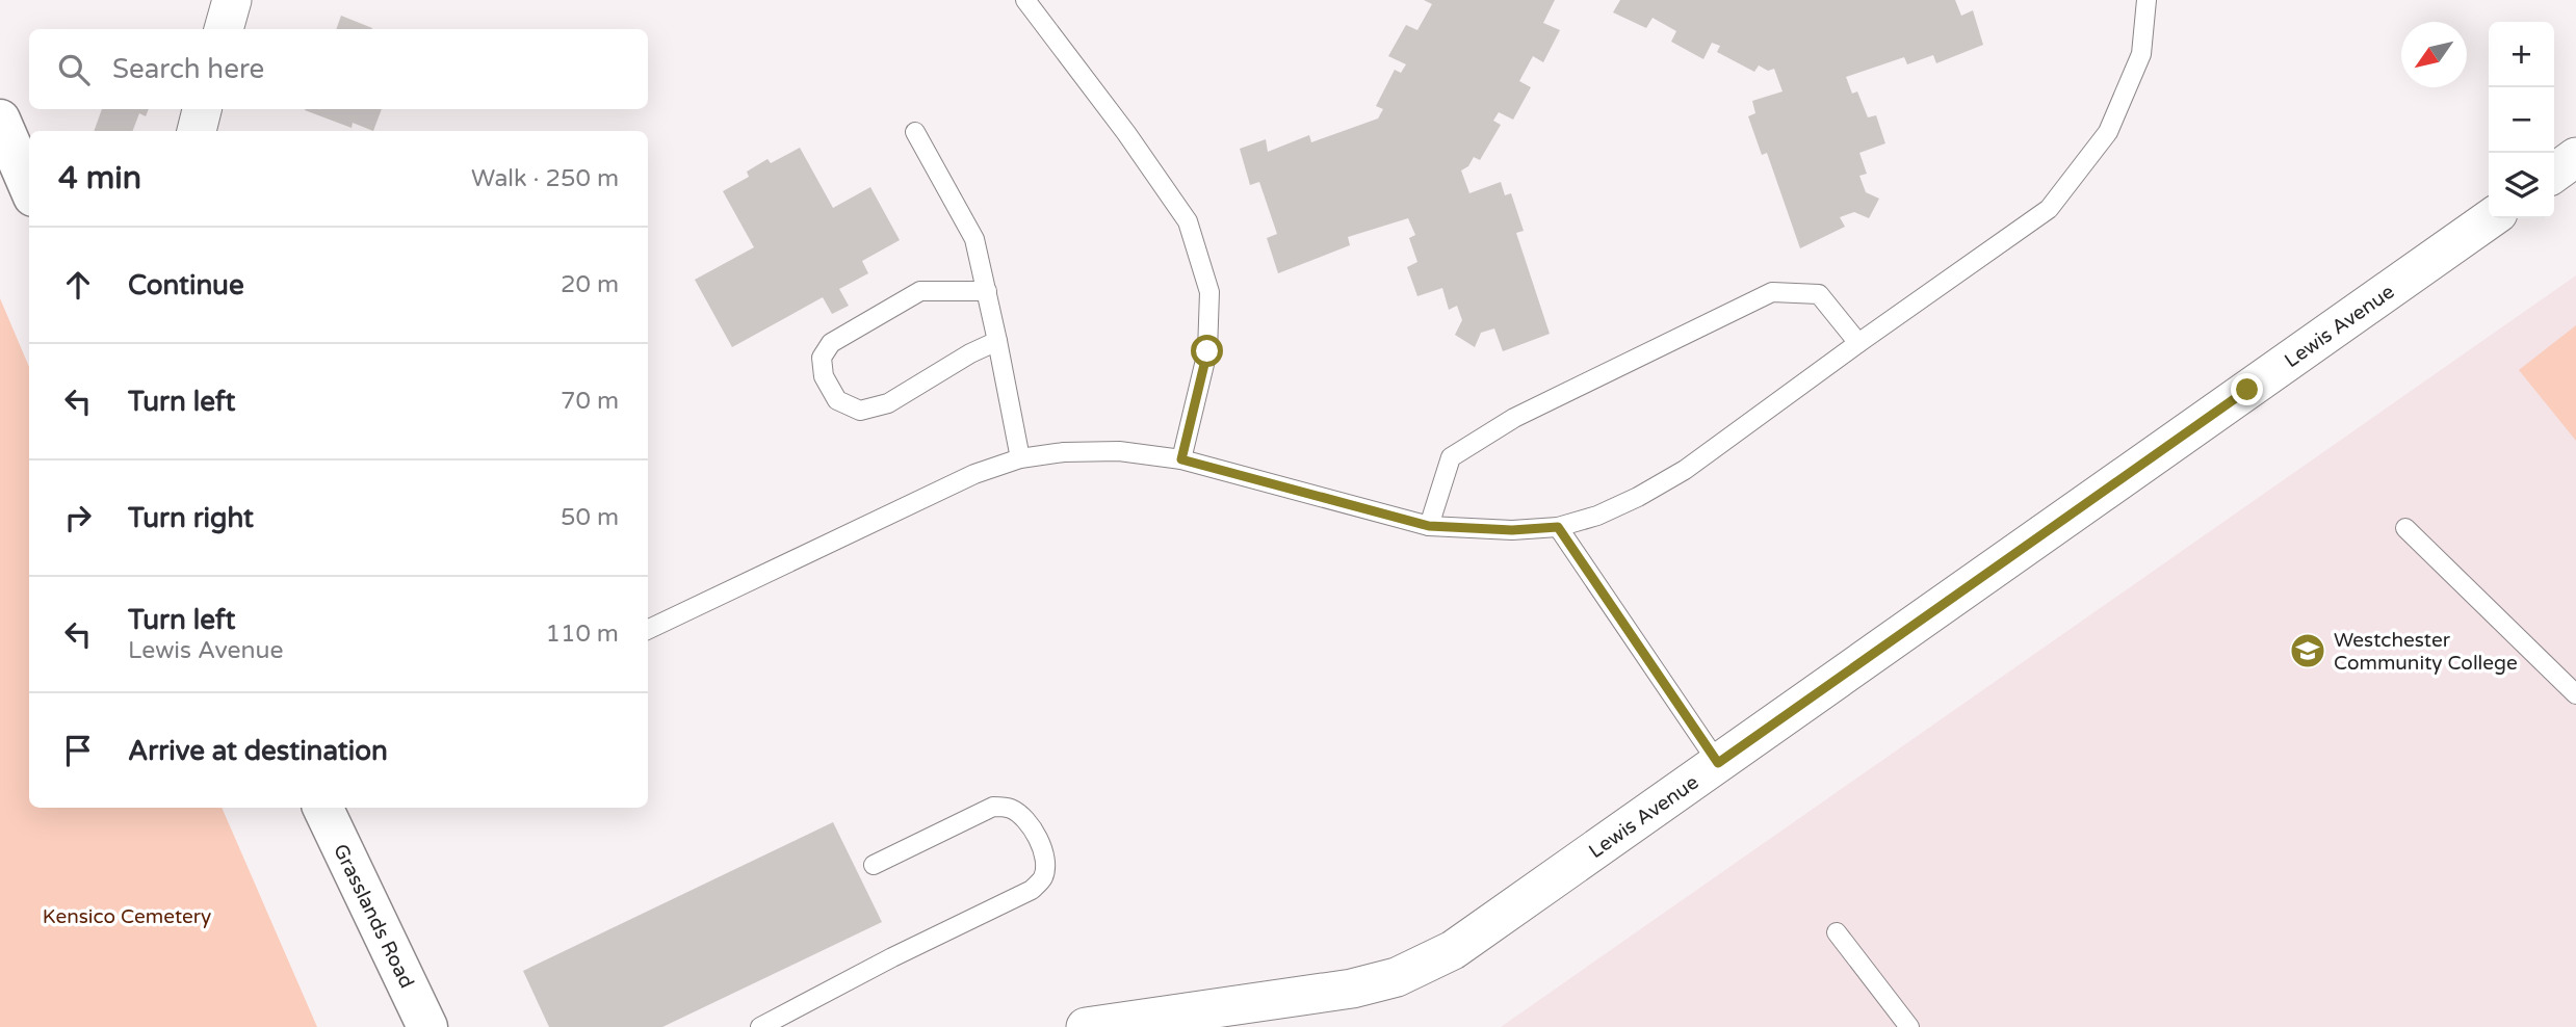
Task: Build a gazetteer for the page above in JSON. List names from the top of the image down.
{
  "streets": {
    "main road": ["Grasslands Road"],
    "street": ["Lewis Avenue"]
  },
  "parks": ["Kensico Cemetery"],
  "places": {
    "school or university": ["Westchester Community College"]
  },
  "north": "bottom left",
  "page": {
    "map_buttons": ["+", "−"],
    "search": "Search here",
    "heading": ["4 min", "Walk · 250 m"],
    "list": [
      ["Continue", "20 m"],
      ["Turn left", "70 m"],
      ["Turn right", "50 m"],
      ["Turn left", "Lewis Avenue", "110 m"],
      "Arrive at destination"
    ]
  }
}
